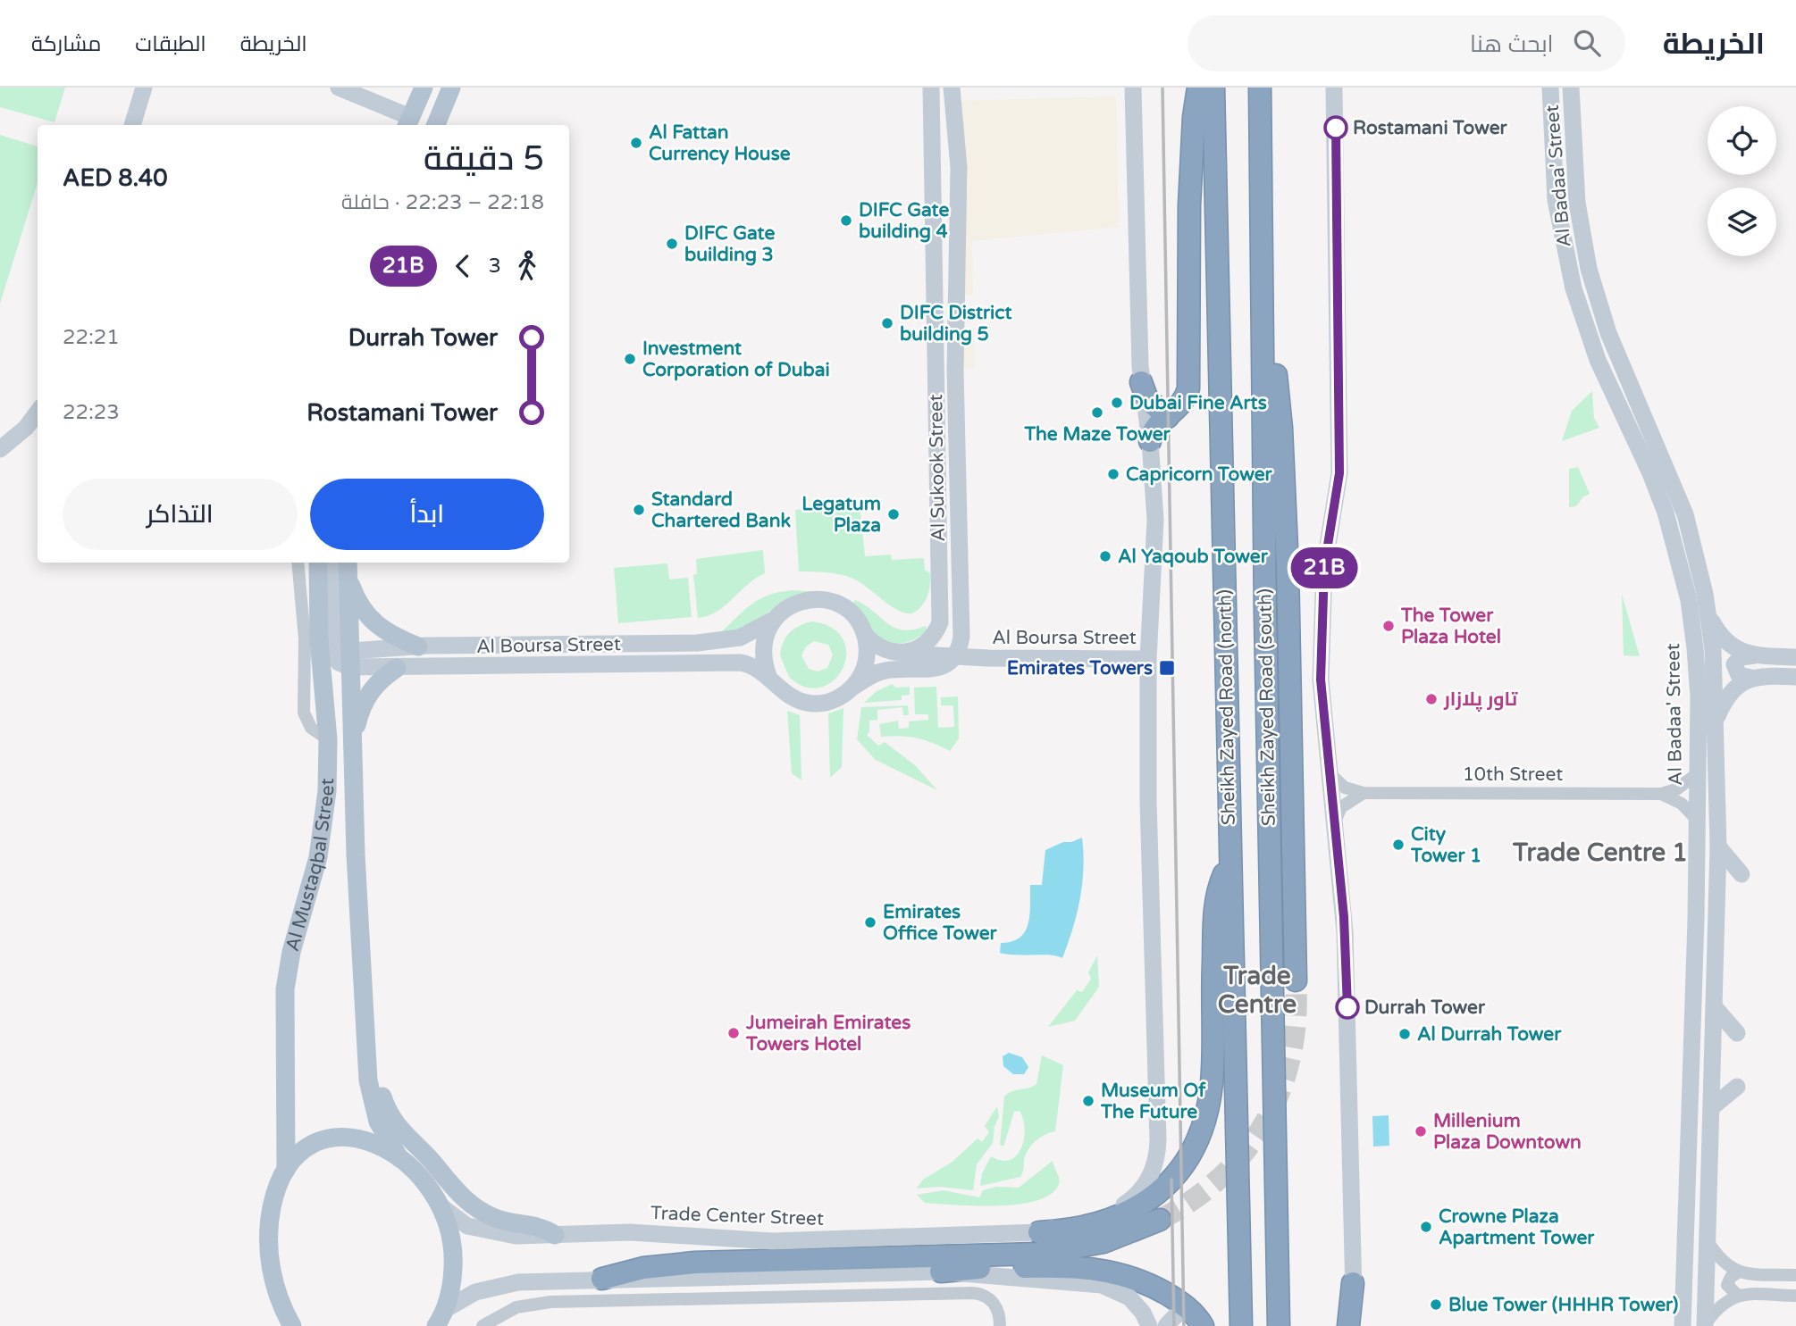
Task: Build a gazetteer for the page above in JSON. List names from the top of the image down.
{
  "streets": {
    "highway": ["Sheikh Zayed Road (north)", "Sheikh Zayed Road (south)"],
    "main road": ["Al Mustaqbal Street"],
    "street": [
      "Al Badaa' Street",
      "Al Sukook Street",
      "Al Boursa Street",
      "10th Street",
      "Trade Center Street"
    ]
  },
  "crossings": [
    ["Al Badaa' Street", "10th Street"],
    ["Al Sukook Street", "Al Boursa Street"],
    ["Al Boursa Street", "Al Mustaqbal Street"],
    ["Al Boursa Street", "Trade Center Street"]
  ],
  "districts": ["Trade Centre 1", "Trade Centre"],
  "places": {
    "other": [
      "Rostamani Tower",
      "Al Fattan Currency House",
      "DIFC Gate building 4",
      "DIFC Gate building 3",
      "DIFC District building 5",
      "Investment Corporation of Dubai",
      "Dubai Fine Arts",
      "The Maze Tower",
      "Capricorn Tower",
      "Standard Chartered Bank",
      "Legatum Plaza",
      "Al Yaqoub Tower",
      "The Tower Plaza Hotel",
      "تاور پلازار",
      "City Tower 1",
      "Emirates Office Tower",
      "Durrah Tower",
      "Jumeirah Emirates Towers Hotel",
      "Al Durrah Tower",
      "Museum Of The Future",
      "Millenium Plaza Downtown",
      "Crowne Plaza Apartment Tower",
      "Blue Tower (HHHR Tower)"
    ],
    "transit": ["Emirates Towers"]
  },
  "lines": ["bus line 21B"],
  "page": {
    "header": "الخريطة",
    "search": "ابحث هنا",
    "nav": ["الخريطة", "الطبقات", "مشاركة"],
    "on_map": "21B",
    "heading": ["5 دقيقة", "22:18 – 22:23 · حافلة", "AED 8.40"],
    "legs": ["3", "21B"],
    "list": [
      {
        "name": "Durrah Tower",
        "value": "22:21"
      },
      {
        "name": "Rostamani Tower",
        "value": "22:23"
      }
    ],
    "buttons": ["ابدأ", "التذاكر"]
  }
}
